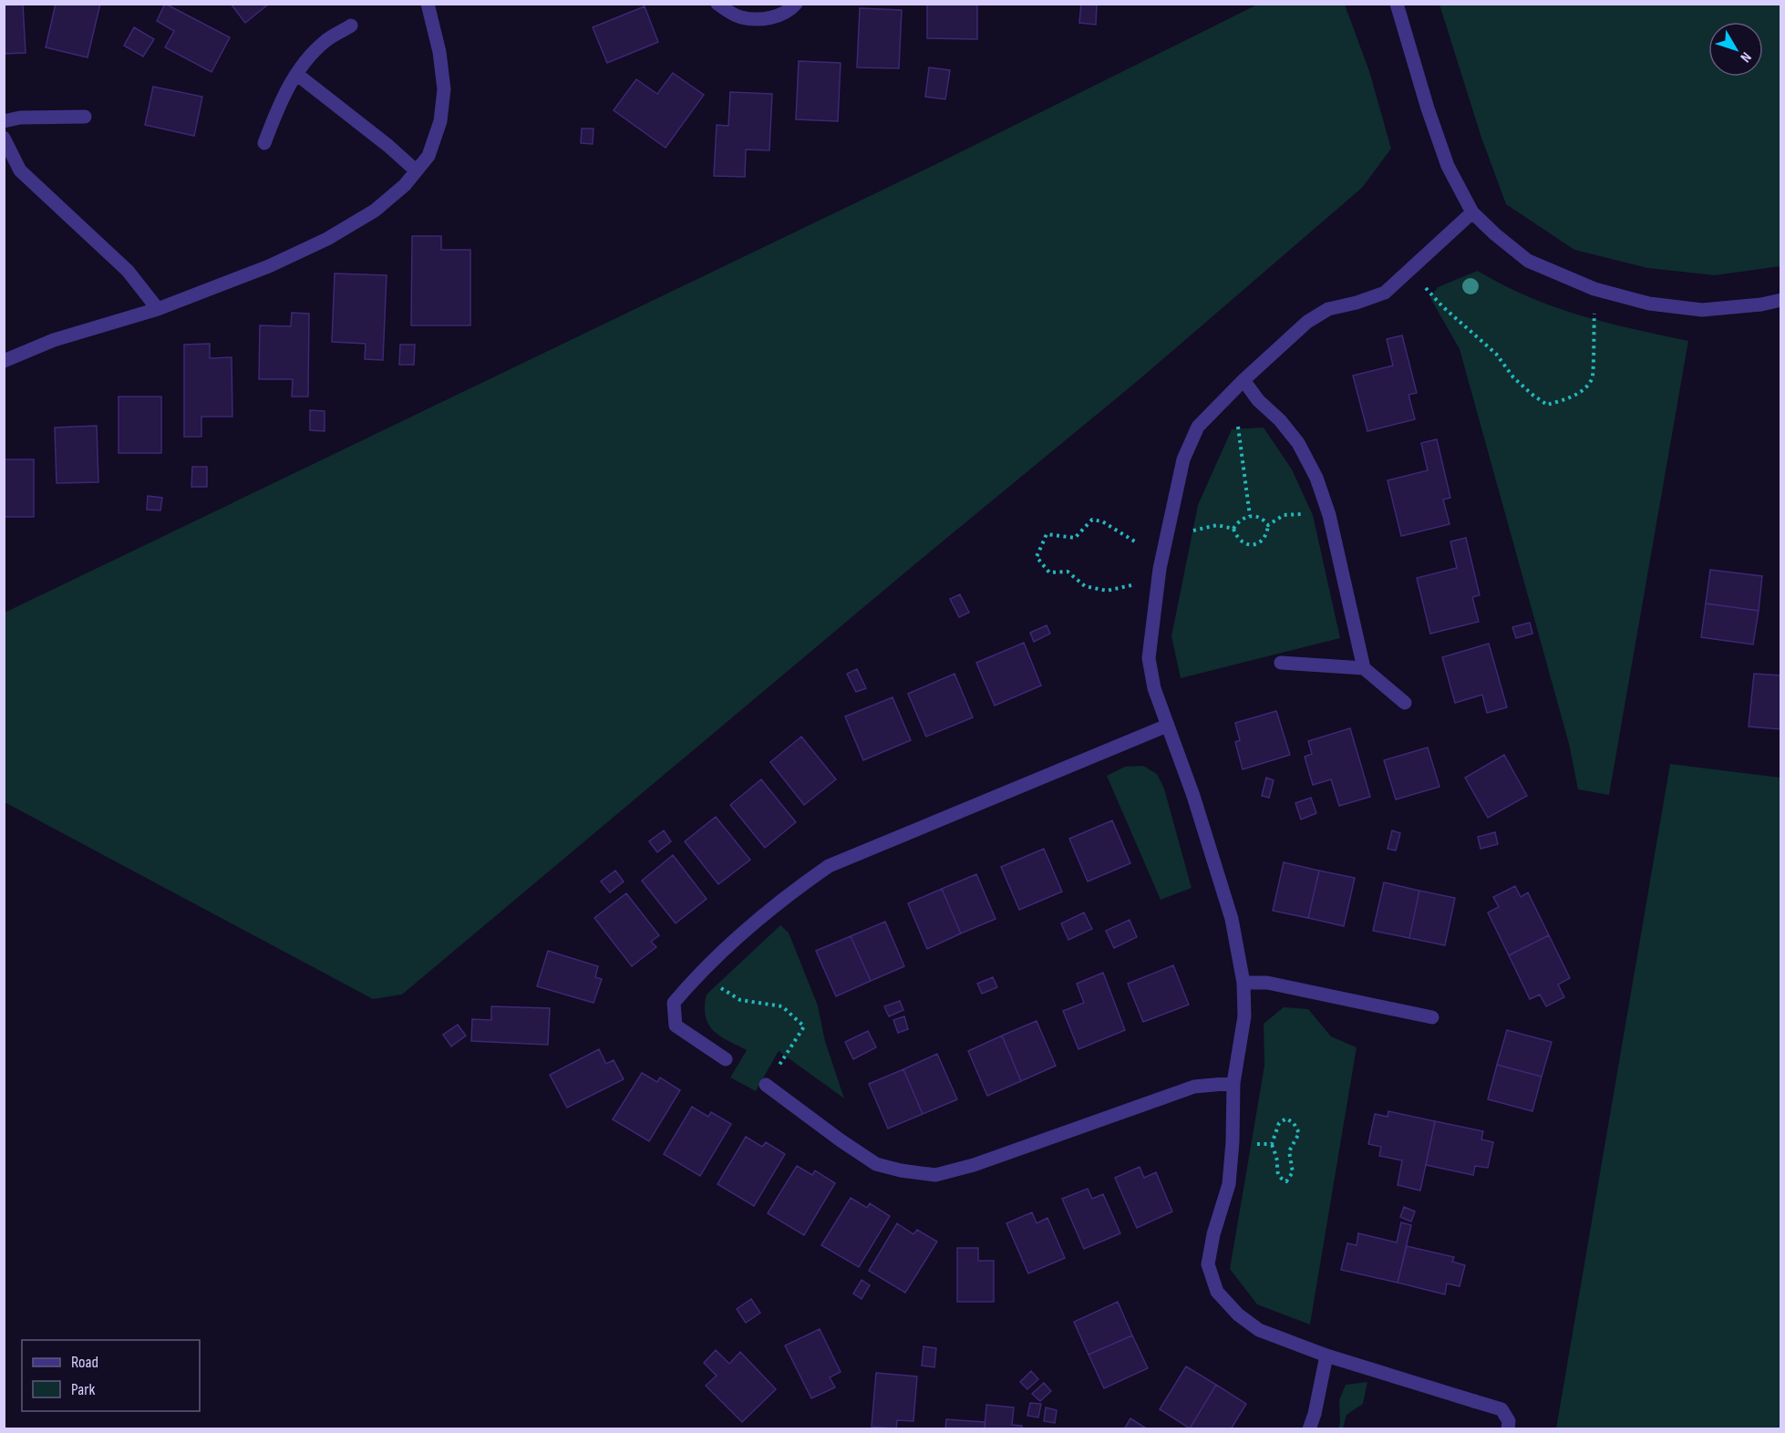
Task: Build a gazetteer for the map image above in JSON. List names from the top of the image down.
{
  "legend": ["Road", "Park"],
  "north": "bottom right"
}
